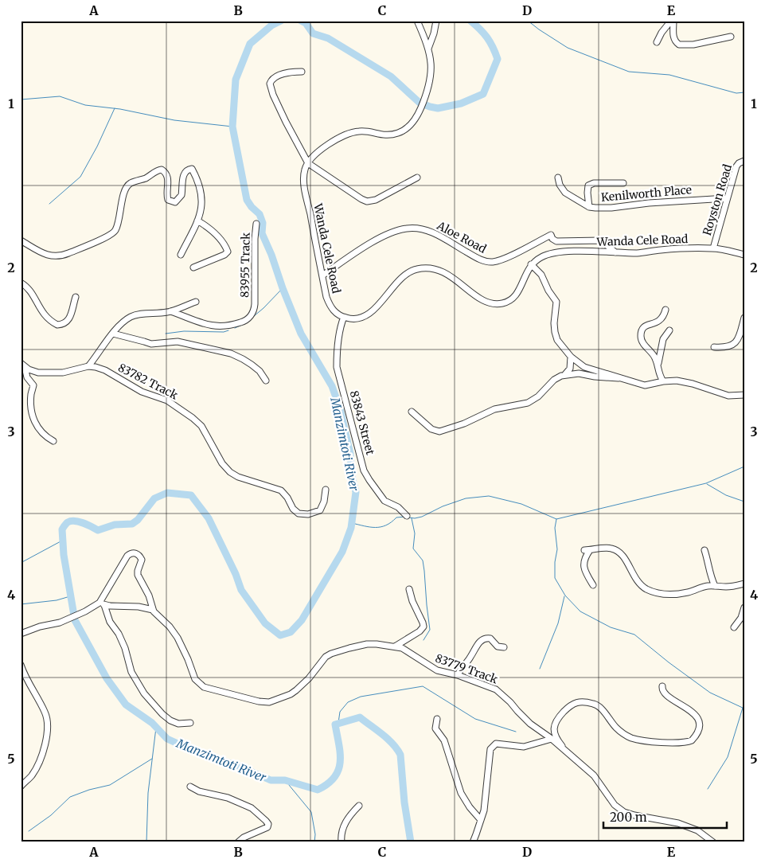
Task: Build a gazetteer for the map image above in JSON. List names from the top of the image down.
{
  "streets": {
    "street": [
      "Kenilworth Place",
      "Royston Road",
      "Aloe Road",
      "Wanda Cele Road",
      "83955 Track",
      "83782 Track",
      "83843 Street",
      "83779 Track"
    ]
  },
  "crossings": [
    ["Kenilworth Place", "Royston Road"],
    ["Royston Road", "Wanda Cele Road"],
    ["Aloe Road", "Wanda Cele Road"],
    ["Wanda Cele Road", "83843 Street"]
  ],
  "water": ["Manzimtoti River"],
  "scale_bar": "200 m",
  "grid": {
    "columns": [
      "A",
      "B",
      "C",
      "D",
      "E"
    ],
    "rows": [
      "1",
      "2",
      "3",
      "4",
      "5"
    ]
  }
}
